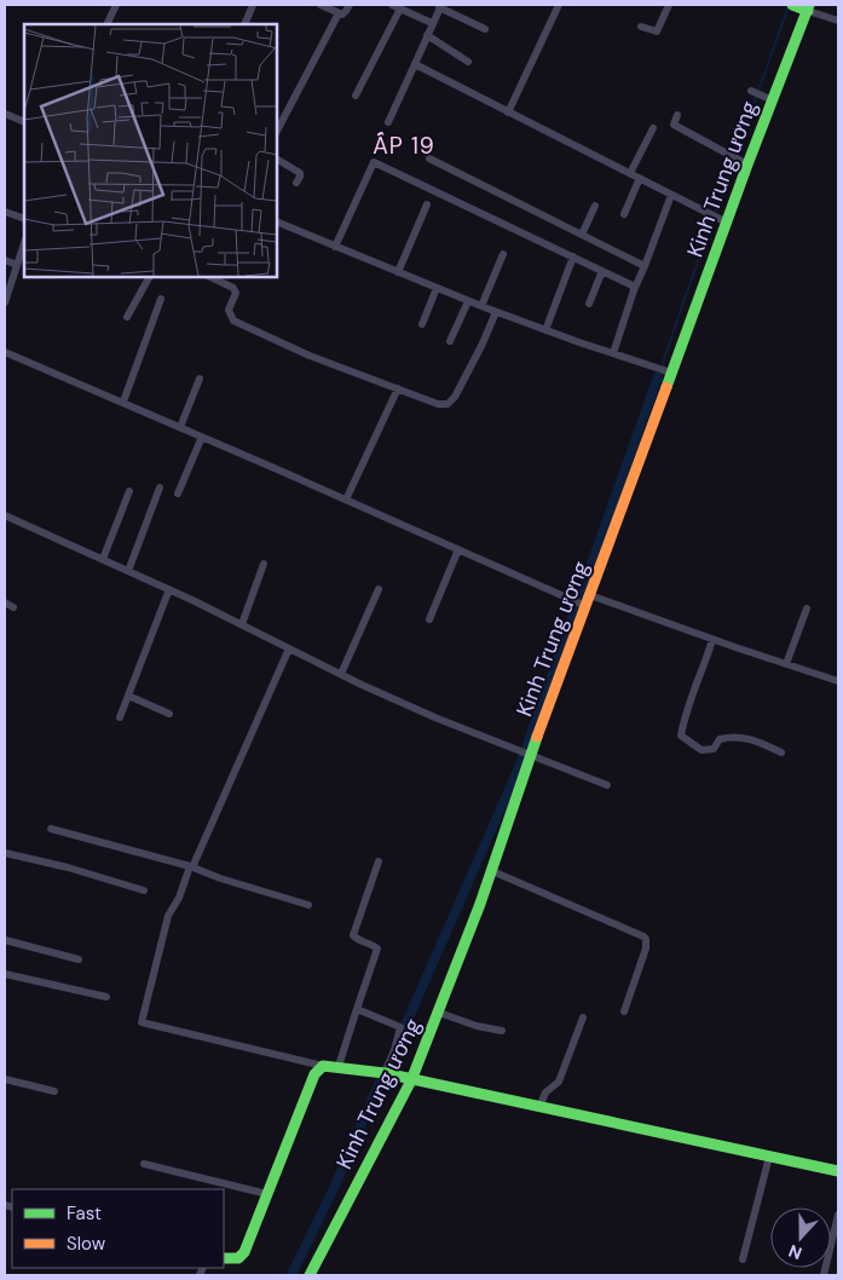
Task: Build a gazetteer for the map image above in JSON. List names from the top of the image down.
{
  "streets": {
    "street": ["Kinh Trung ương"]
  },
  "districts": ["ẤP 19"],
  "legend": ["Fast", "Slow"],
  "north": "bottom"
}
